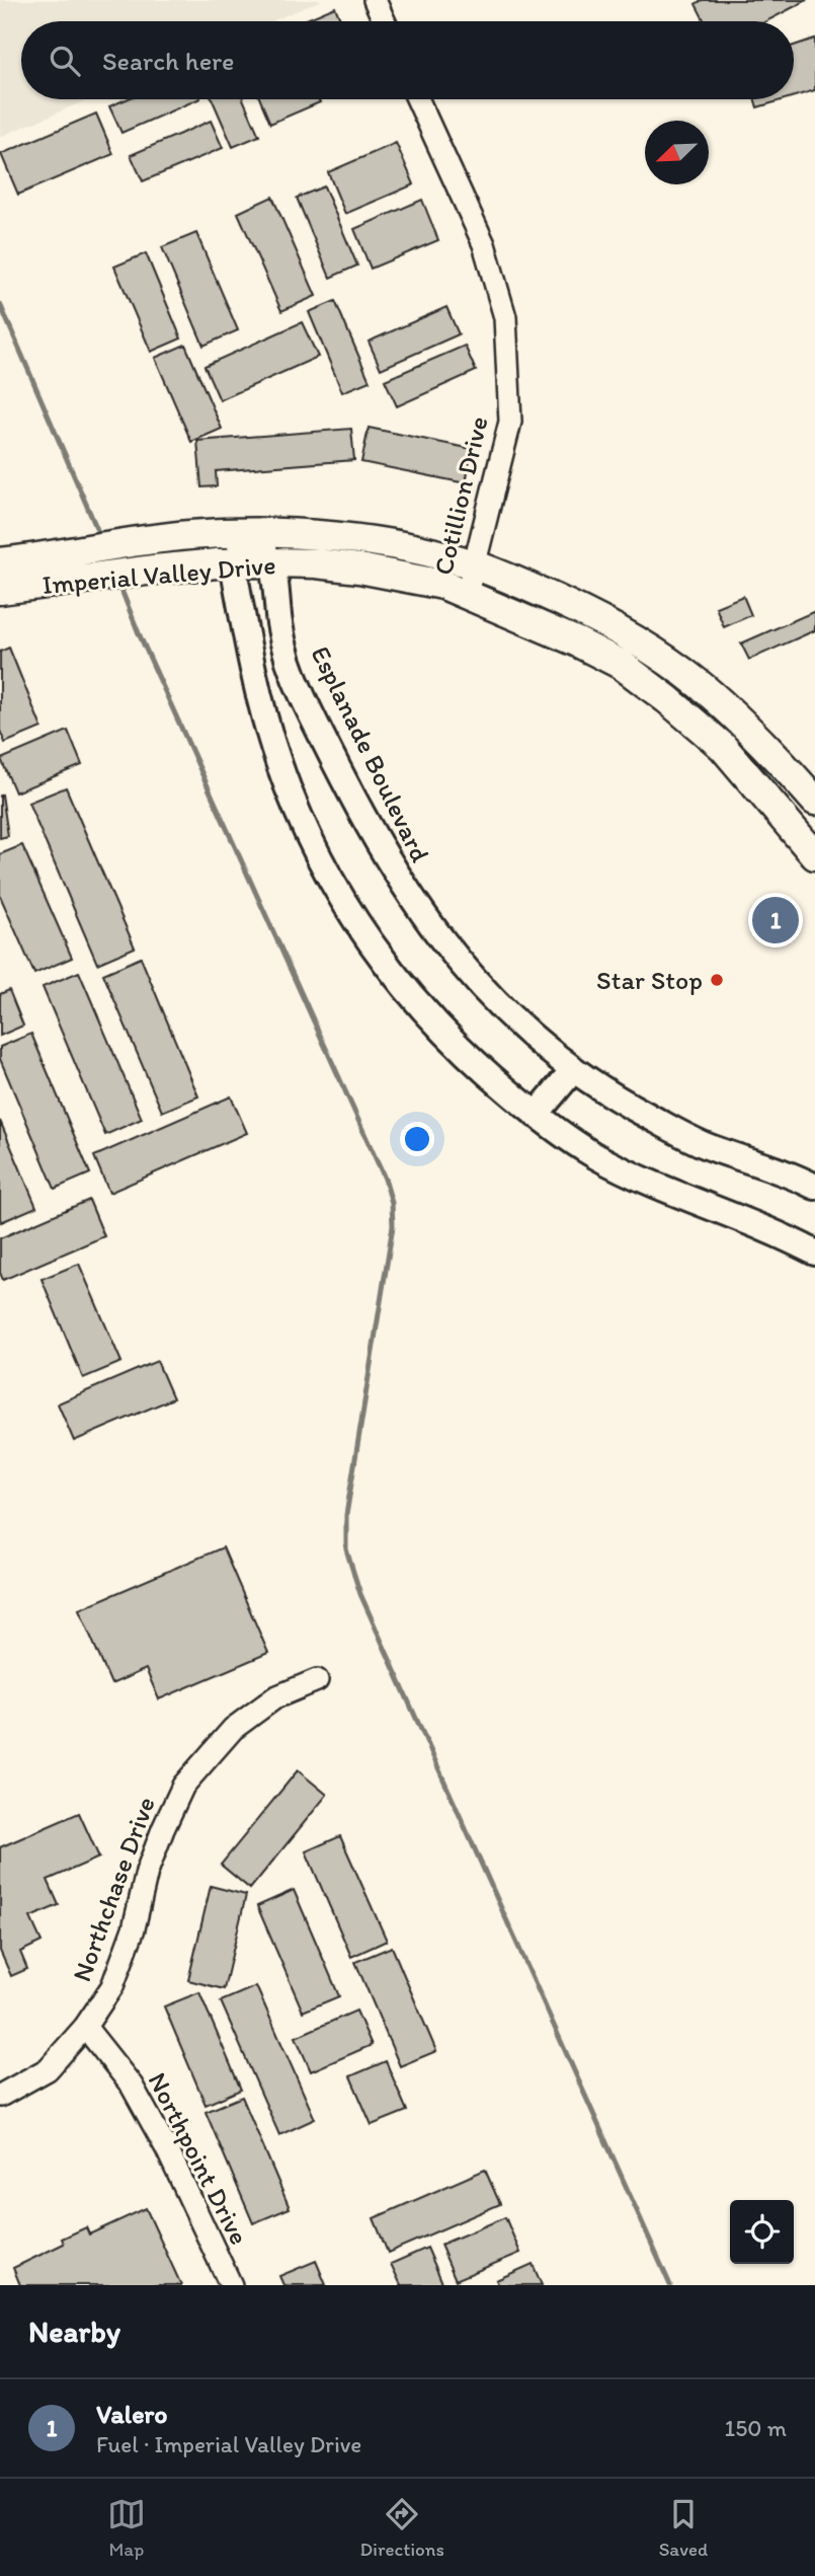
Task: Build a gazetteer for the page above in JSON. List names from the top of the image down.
{
  "streets": {
    "main road": ["Imperial Valley Drive"],
    "street": [
      "Cotillion Drive",
      "Esplanade Boulevard",
      "Northchase Drive",
      "Northpoint Drive"
    ]
  },
  "crossings": [
    ["Cotillion Drive", "Imperial Valley Drive"],
    ["Imperial Valley Drive", "Esplanade Boulevard"],
    ["Northchase Drive", "Northpoint Drive"]
  ],
  "places": ["Star Stop"],
  "north": "bottom left",
  "page": {
    "search": "Search here",
    "pins": "1",
    "heading": "Nearby",
    "list": [
      {
        "mark": "1",
        "name": "Valero",
        "note": "Fuel · Imperial Valley Drive",
        "value": "150 m"
      }
    ],
    "nav": ["Map", "Directions", "Saved"]
  }
}
